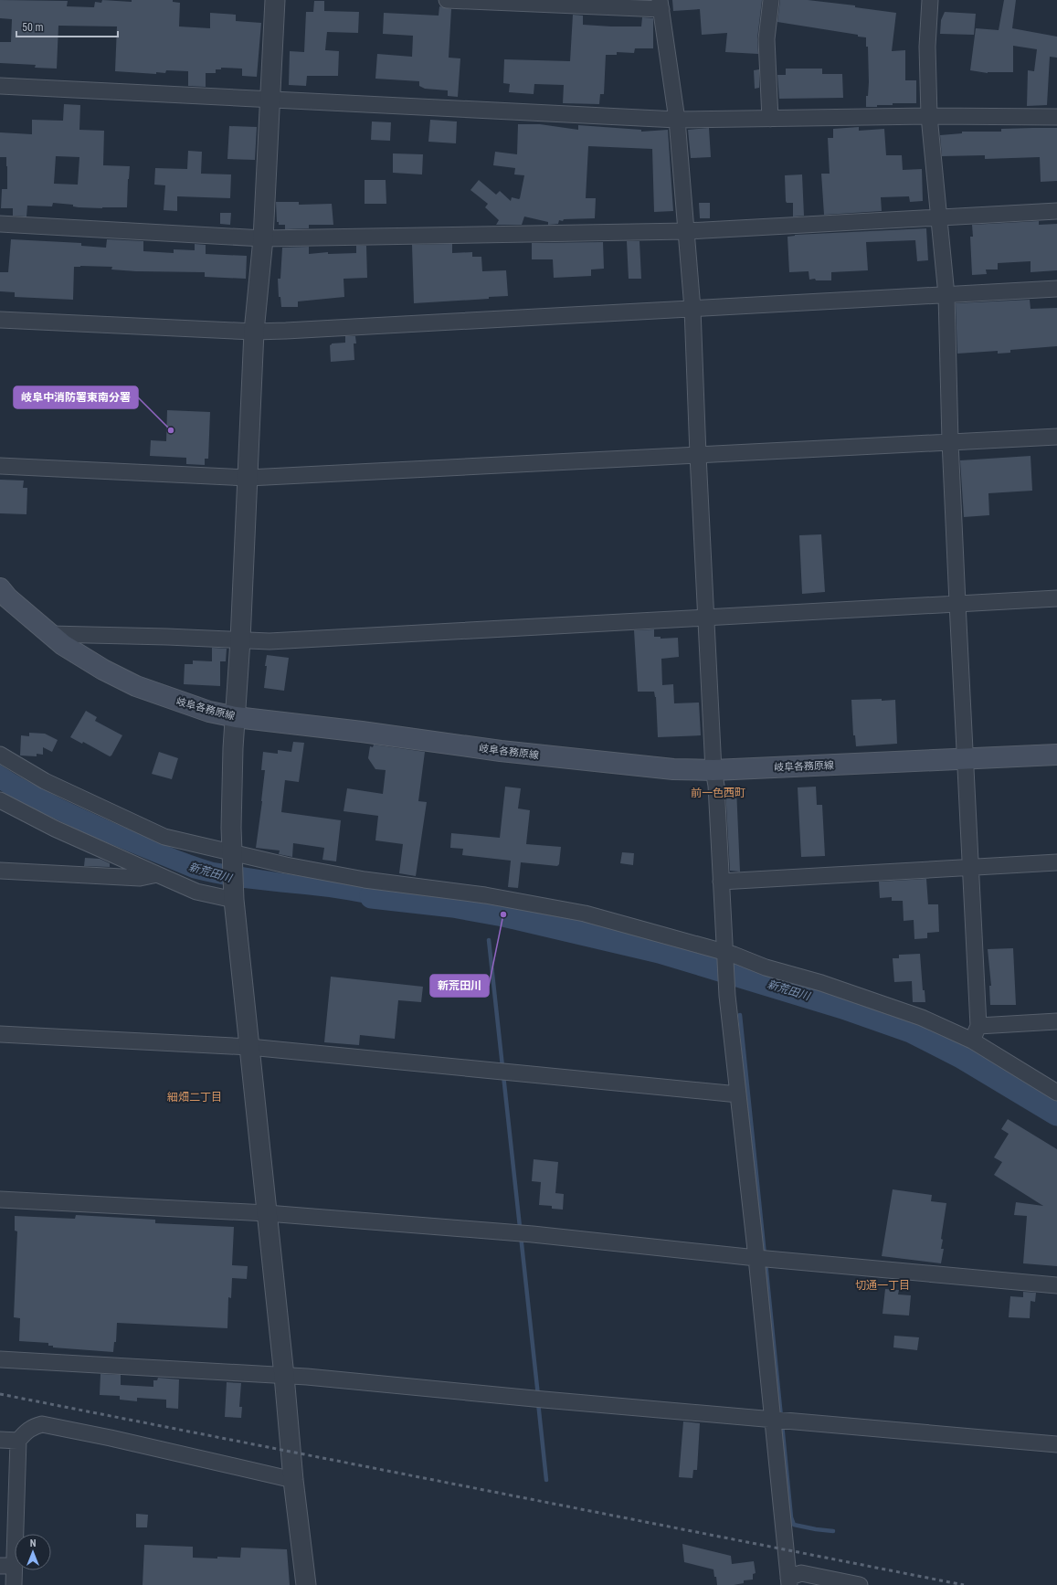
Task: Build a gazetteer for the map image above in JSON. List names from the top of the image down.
{
  "streets": {
    "main road": ["岐阜各務原線"]
  },
  "districts": ["前一色西町", "細畑二丁目", "切通一丁目"],
  "water": ["新荒田川"],
  "places": ["岐阜中消防署東南分署", "新荒田川"],
  "scale_bar": "50 m",
  "north": "top"
}
